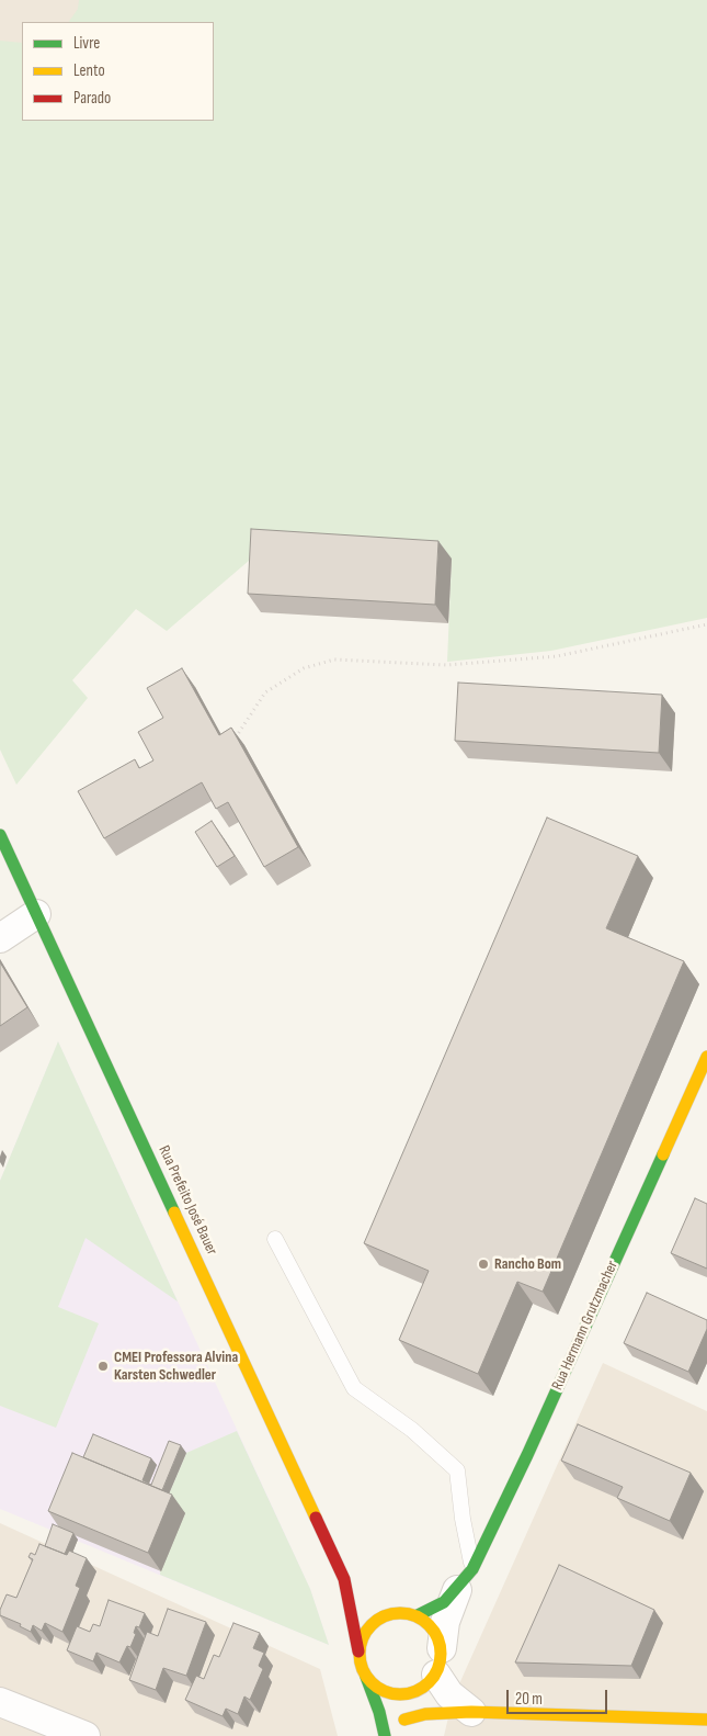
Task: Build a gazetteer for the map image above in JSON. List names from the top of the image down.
{
  "streets": {
    "street": ["Rua Prefeito José Bauer", "Rua Hermann Grutzmacher"]
  },
  "crossings": [
    ["Rua Prefeito José Bauer", "Rua Hermann Grutzmacher"]
  ],
  "places": ["Rancho Bom", "CMEI Professora Alvina Karsten Schwedler"],
  "legend": ["Livre", "Lento", "Parado"],
  "scale_bar": "20 m"
}
